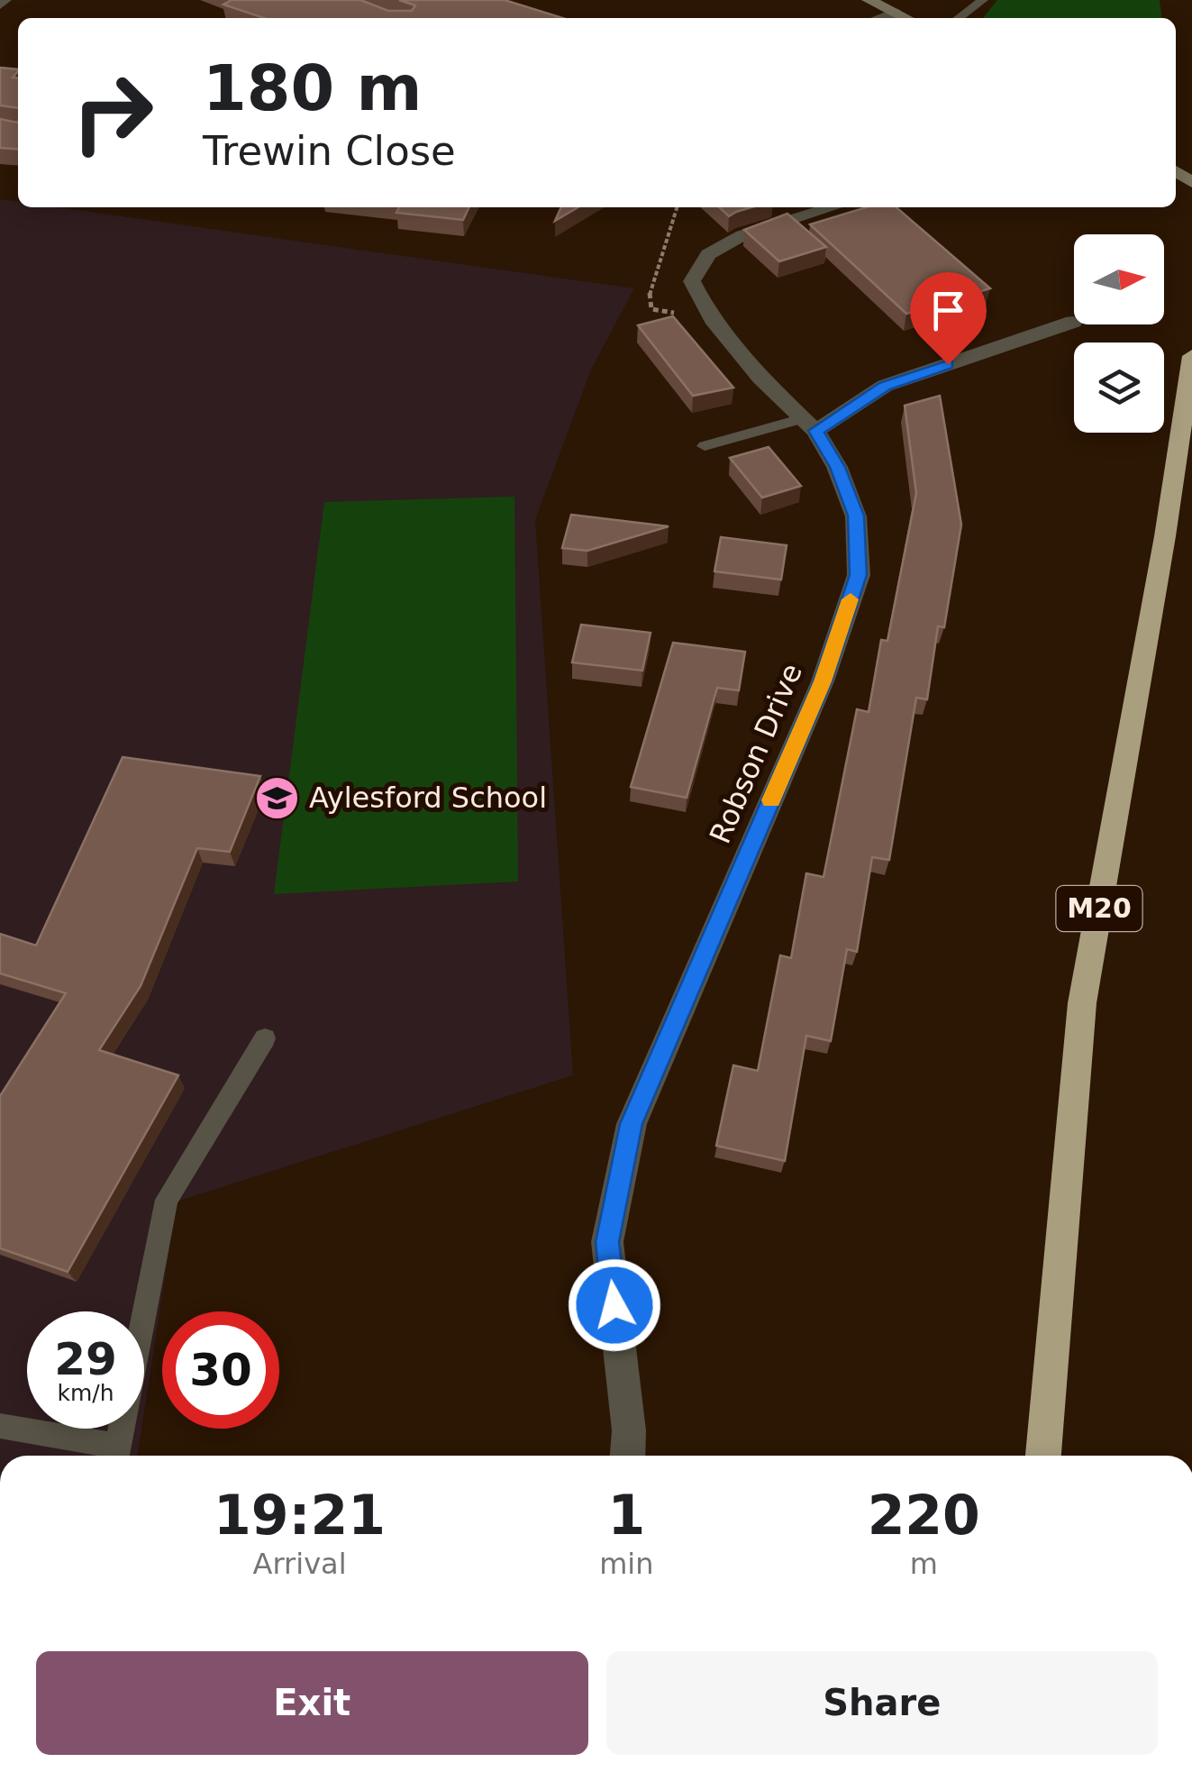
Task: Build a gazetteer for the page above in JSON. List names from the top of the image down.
{
  "streets": {
    "highway": ["M20"],
    "street": ["Robson Drive"]
  },
  "places": {
    "school or university": ["Aylesford School"]
  },
  "north": "right",
  "page": {
    "turn": ["180 m", "Trewin Close"],
    "speed": "29 km/h",
    "limit": "30",
    "eta": [
      "19:21",
      "Arrival",
      "1",
      "min",
      "220",
      "m"
    ],
    "buttons": ["Exit", "Share"]
  }
}
